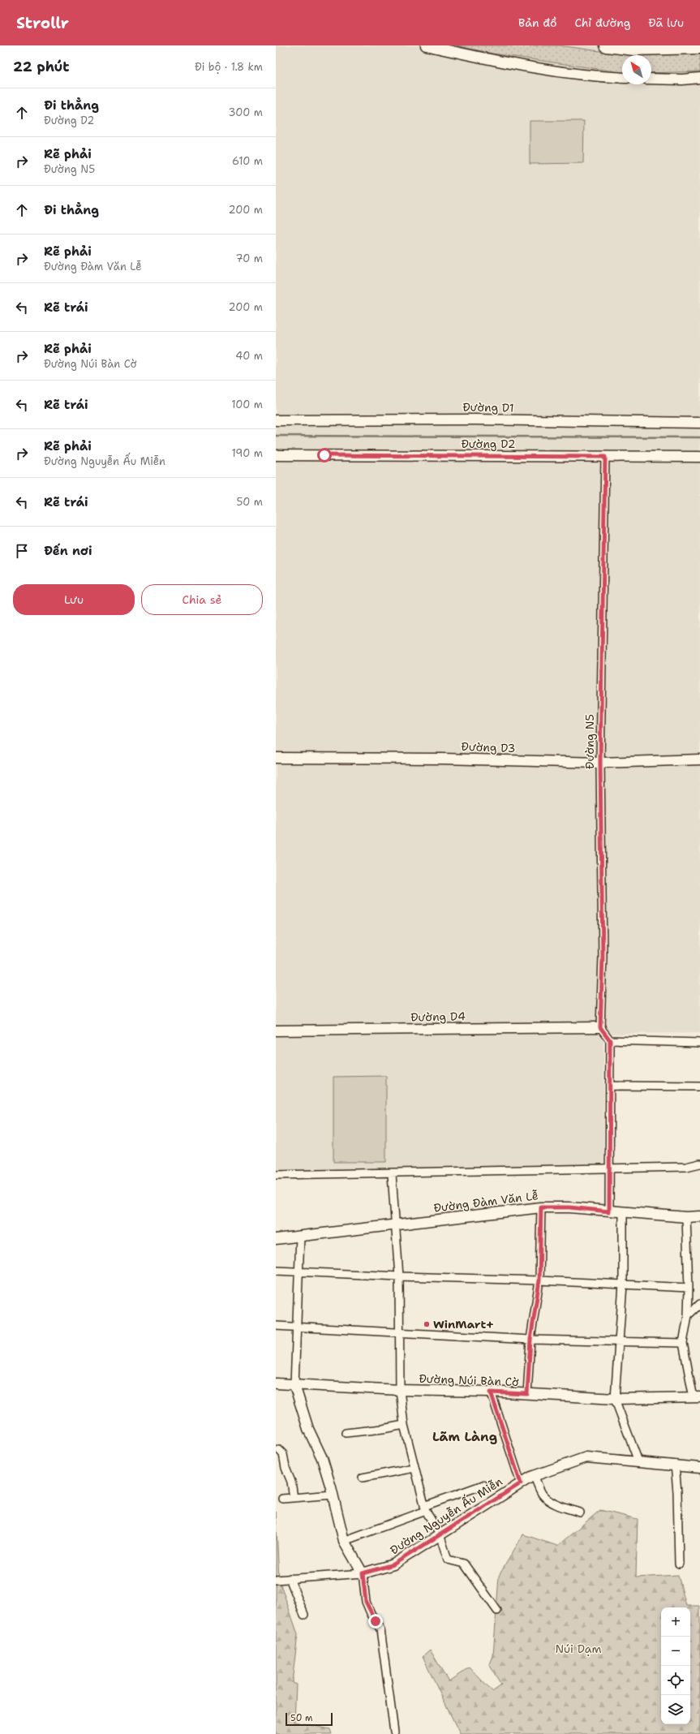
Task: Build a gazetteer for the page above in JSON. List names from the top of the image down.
{
  "streets": {
    "street": [
      "Đường D1",
      "Đường D2",
      "Đường N5",
      "Đường D3",
      "Đường D4",
      "Đường Đàm Văn Lễ",
      "Đường Núi Bàn Cờ",
      "Đường Nguyễn Ấu Miễn"
    ]
  },
  "crossings": [
    ["Đường D2", "Đường N5"],
    ["Đường N5", "Đường D3"],
    ["Đường N5", "Đường D4"]
  ],
  "districts": ["Lãm Làng"],
  "parks": ["Núi Dạm"],
  "places": ["WinMart+"],
  "scale_bar": "50 m",
  "north": "top left",
  "page": {
    "header": "Strollr",
    "nav": ["Bản đồ", "Chỉ đường", "Đã lưu"],
    "heading": ["22 phút", "Đi bộ · 1.8 km"],
    "list": [
      ["Đi thẳng", "Đường D2", "300 m"],
      ["Rẽ phải", "Đường N5", "610 m"],
      ["Đi thẳng", "200 m"],
      ["Rẽ phải", "Đường Đàm Văn Lễ", "70 m"],
      ["Rẽ trái", "200 m"],
      ["Rẽ phải", "Đường Núi Bàn Cờ", "40 m"],
      ["Rẽ trái", "100 m"],
      ["Rẽ phải", "Đường Nguyễn Ấu Miễn", "190 m"],
      ["Rẽ trái", "50 m"],
      "Đến nơi"
    ],
    "buttons": ["Lưu", "Chia sẻ"],
    "map_buttons": ["+", "−"],
    "scale": "50 m"
  }
}
